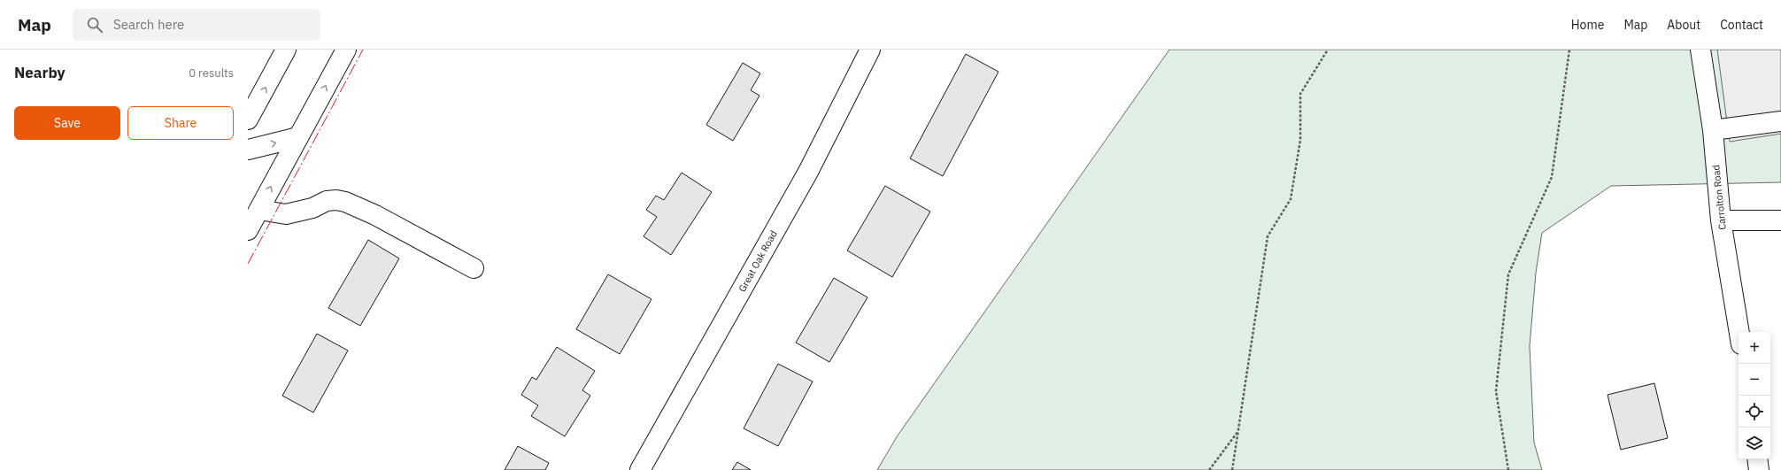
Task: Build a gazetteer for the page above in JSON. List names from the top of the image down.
{
  "streets": {
    "street": ["Carrolton Road", "Great Oak Road"]
  },
  "page": {
    "header": "Map",
    "search": "Search here",
    "nav": [
      "Home",
      "Map",
      "About",
      "Contact"
    ],
    "heading": ["Nearby", "0 results"],
    "buttons": ["Save", "Share"],
    "map_buttons": ["+", "−"]
  }
}
